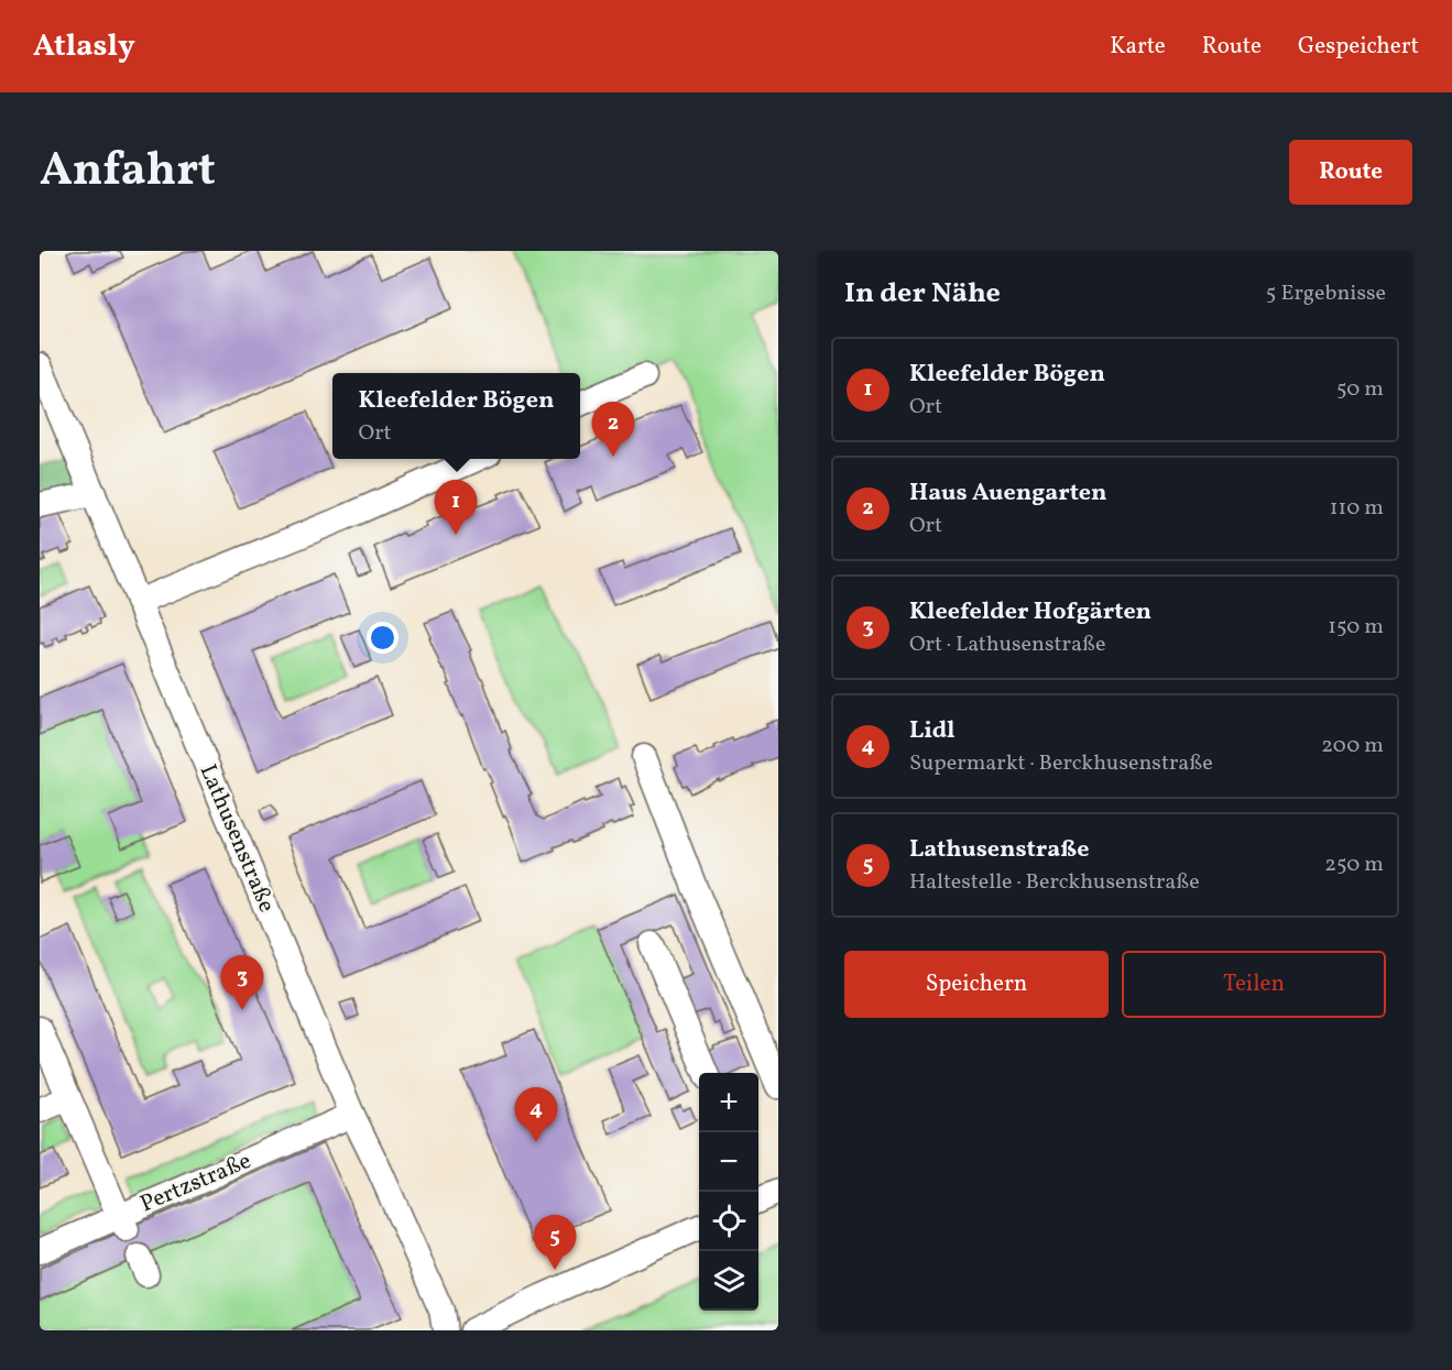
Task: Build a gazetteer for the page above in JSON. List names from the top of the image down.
{
  "streets": {
    "street": ["Lathusenstraße", "Pertzstraße"]
  },
  "crossings": [
    ["Lathusenstraße", "Pertzstraße"]
  ],
  "page": {
    "header": "Atlasly",
    "nav": ["Karte", "Route", "Gespeichert"],
    "title": "Anfahrt",
    "buttons": [
      "Route",
      ["Speichern", "Teilen"]
    ],
    "heading": ["In der Nähe", "5 Ergebnisse"],
    "list": [
      {
        "mark": "1",
        "name": "Kleefelder Bögen",
        "note": "Ort",
        "value": "50 m"
      },
      {
        "mark": "2",
        "name": "Haus Auengarten",
        "note": "Ort",
        "value": "110 m"
      },
      {
        "mark": "3",
        "name": "Kleefelder Hofgärten",
        "note": "Ort · Lathusenstraße",
        "value": "150 m"
      },
      {
        "mark": "4",
        "name": "Lidl",
        "note": "Supermarkt · Berckhusenstraße",
        "value": "200 m"
      },
      {
        "mark": "5",
        "name": "Lathusenstraße",
        "note": "Haltestelle · Berckhusenstraße",
        "value": "250 m"
      }
    ],
    "popup": ["Kleefelder Bögen", "Ort"],
    "pins": [
      "2",
      "1",
      "3",
      "4",
      "5"
    ],
    "map_buttons": ["+", "−"]
  }
}
